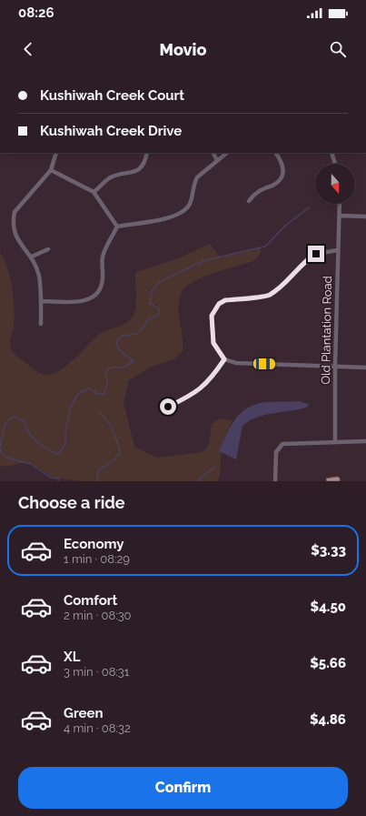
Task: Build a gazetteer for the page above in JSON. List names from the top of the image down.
{
  "streets": {
    "street": ["Old Plantation Road"]
  },
  "north": "bottom",
  "page": {
    "status": "08:26",
    "header": "Movio",
    "banner": ["Kushiwah Creek Court", "Kushiwah Creek Drive"],
    "heading": "Choose a ride",
    "list": [
      {
        "name": "Economy",
        "note": "1 min · 08:29",
        "value": "$3.33"
      },
      {
        "name": "Comfort",
        "note": "2 min · 08:30",
        "value": "$4.50"
      },
      {
        "name": "XL",
        "note": "3 min · 08:31",
        "value": "$5.66"
      },
      {
        "name": "Green",
        "note": "4 min · 08:32",
        "value": "$4.86"
      }
    ],
    "buttons": "Confirm"
  }
}
